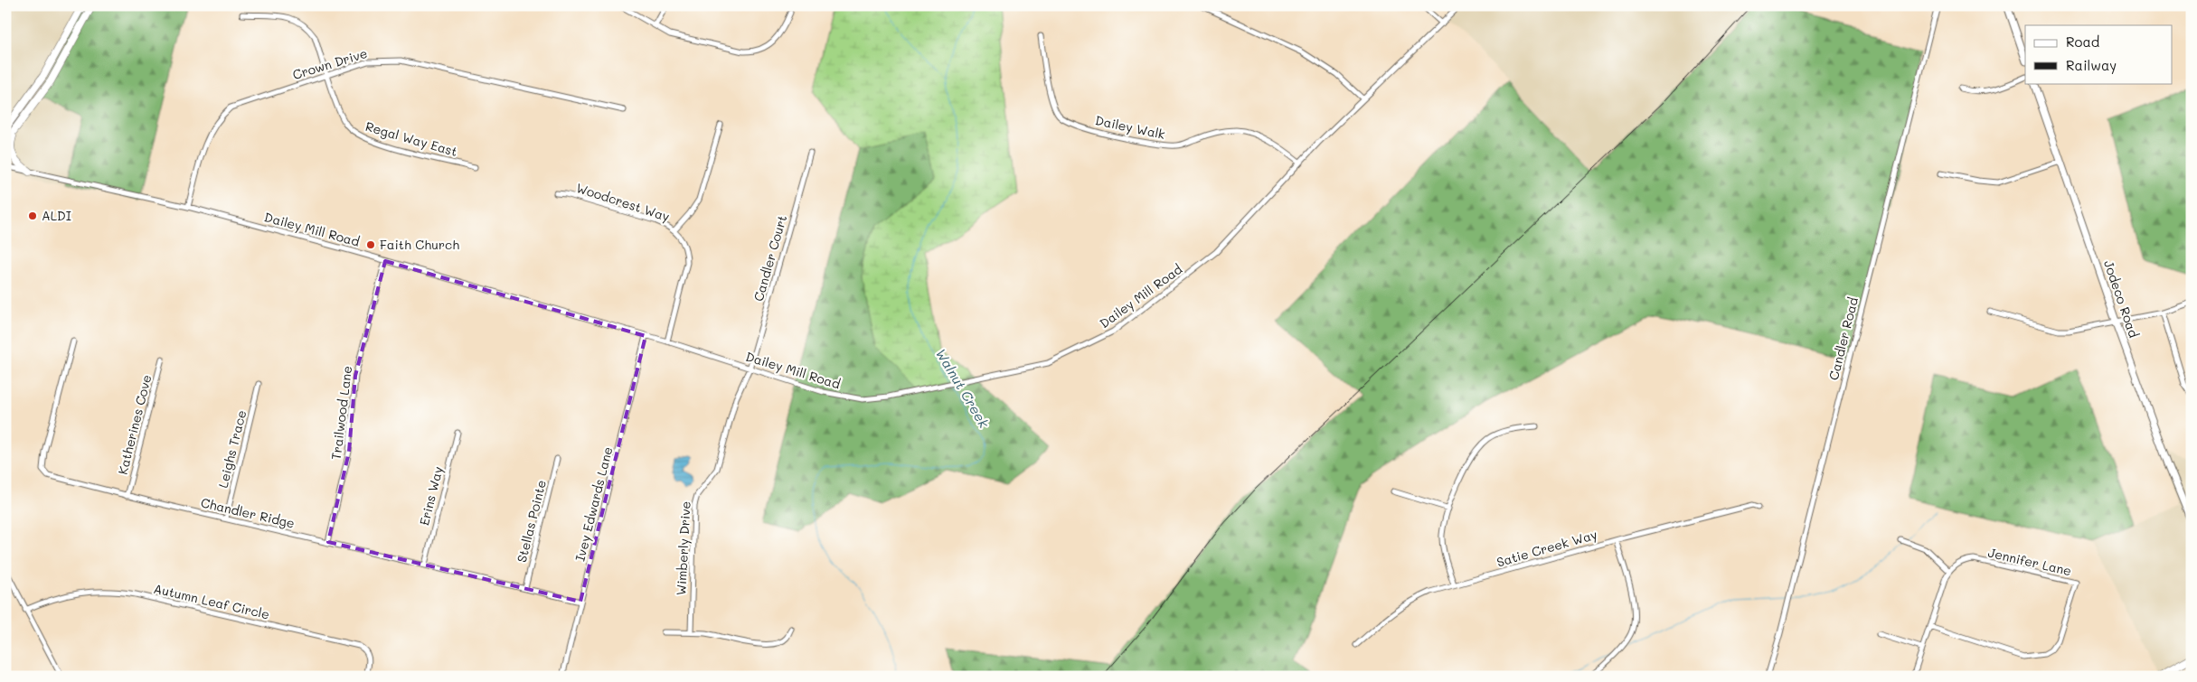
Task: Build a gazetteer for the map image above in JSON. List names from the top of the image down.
{
  "streets": {
    "main road": ["Jodeco Road"],
    "street": [
      "Crown Drive",
      "Dailey Walk",
      "Regal Way East",
      "Woodcrest Way",
      "Dailey Mill Road",
      "Candler Court",
      "Candler Road",
      "Trailwood Lane",
      "Katherines Cove",
      "Leighs Trace",
      "Erins Way",
      "Ivey Edwards Lane",
      "Chandler Ridge",
      "Stellas Pointe",
      "Wimberly Drive",
      "Satie Creek Way",
      "Jennifer Lane",
      "Autumn Leaf Circle"
    ]
  },
  "crossings": [
    ["Crown Drive", "Regal Way East"],
    ["Crown Drive", "Dailey Mill Road"],
    ["Dailey Walk", "Dailey Mill Road"],
    ["Woodcrest Way", "Dailey Mill Road"],
    ["Dailey Mill Road", "Candler Court"],
    ["Dailey Mill Road", "Trailwood Lane"],
    ["Dailey Mill Road", "Ivey Edwards Lane"],
    ["Dailey Mill Road", "Wimberly Drive"],
    ["Candler Court", "Wimberly Drive"],
    ["Trailwood Lane", "Chandler Ridge"],
    ["Katherines Cove", "Chandler Ridge"],
    ["Leighs Trace", "Chandler Ridge"],
    ["Erins Way", "Chandler Ridge"],
    ["Ivey Edwards Lane", "Chandler Ridge"],
    ["Chandler Ridge", "Stellas Pointe"]
  ],
  "water": ["Walnut Creek"],
  "places": ["ALDI", "Faith Church"],
  "legend": ["Road", "Railway"]
}
